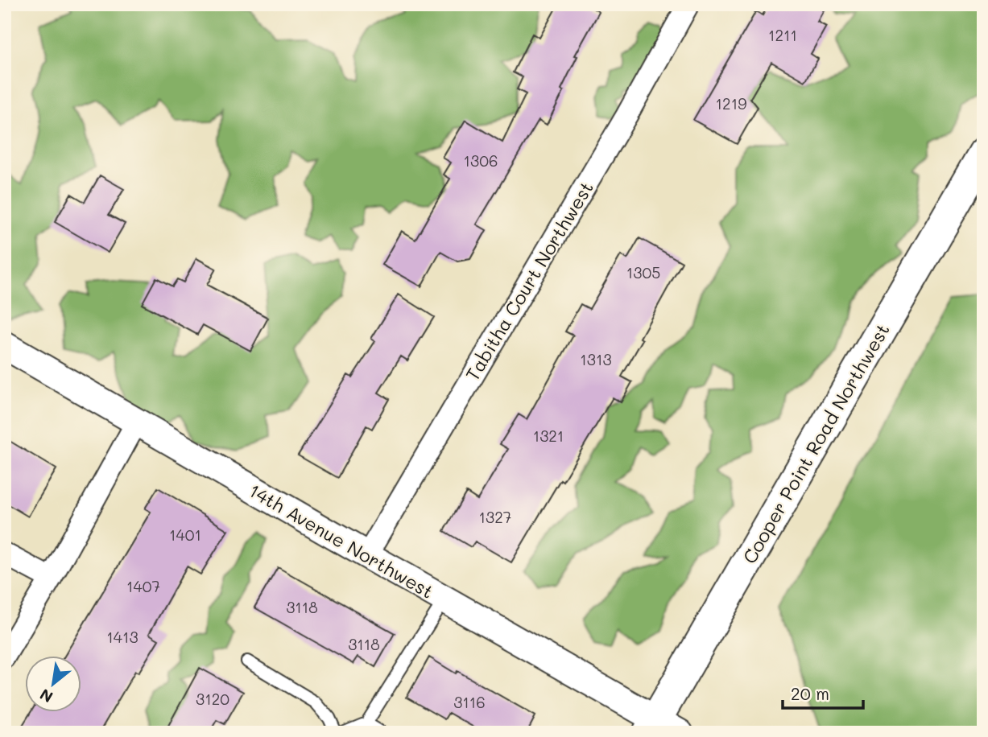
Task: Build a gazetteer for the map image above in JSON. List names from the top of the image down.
{
  "streets": {
    "main road": ["Cooper Point Road Northwest"],
    "street": ["Tabitha Court Northwest", "14th Avenue Northwest"]
  },
  "crossings": [
    ["Tabitha Court Northwest", "14th Avenue Northwest"],
    ["Cooper Point Road Northwest", "14th Avenue Northwest"]
  ],
  "house_numbers": [
    "1211",
    "1219",
    "1306",
    "1305",
    "1313",
    "1321",
    "1327",
    "1401",
    "1407",
    "3118",
    "1413",
    "3118",
    "3120",
    "3116"
  ],
  "scale_bar": "20 m",
  "north": "bottom left"
}
